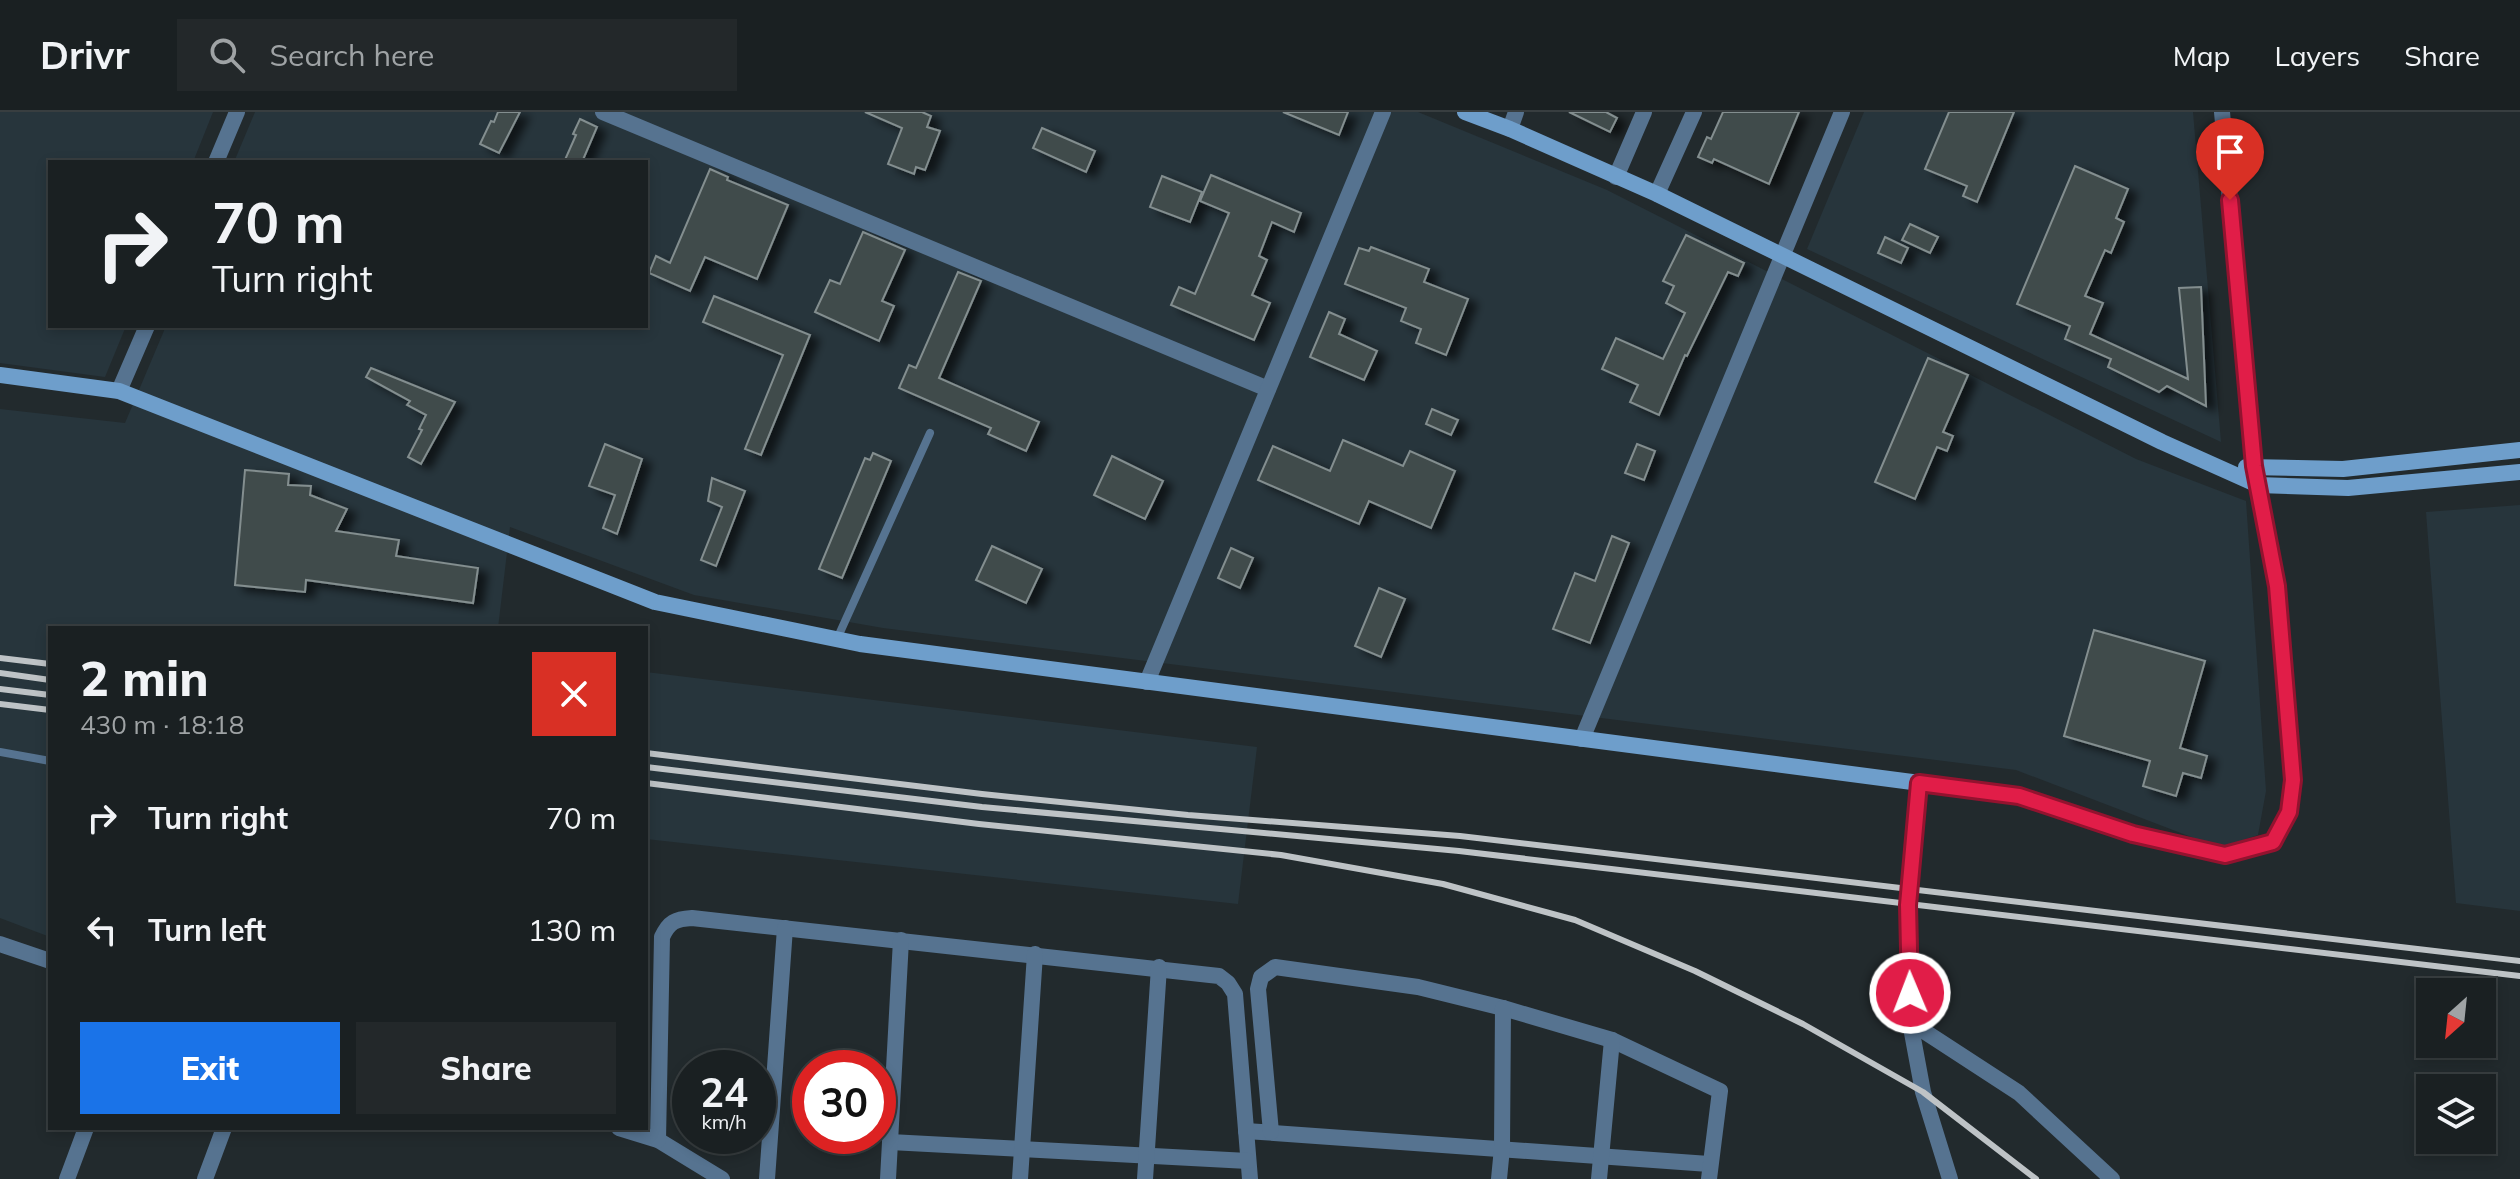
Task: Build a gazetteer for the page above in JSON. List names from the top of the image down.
{
  "north": "bottom left",
  "page": {
    "header": "Drivr",
    "search": "Search here",
    "nav": ["Map", "Layers", "Share"],
    "turn": ["70 m", "Turn right"],
    "heading": ["2 min", "430 m · 18:18"],
    "list": [
      {
        "name": "Turn right",
        "value": "70 m"
      },
      {
        "name": "Turn left",
        "value": "130 m"
      }
    ],
    "buttons": ["Exit", "Share"],
    "speed": "24 km/h",
    "limit": "30"
  }
}
